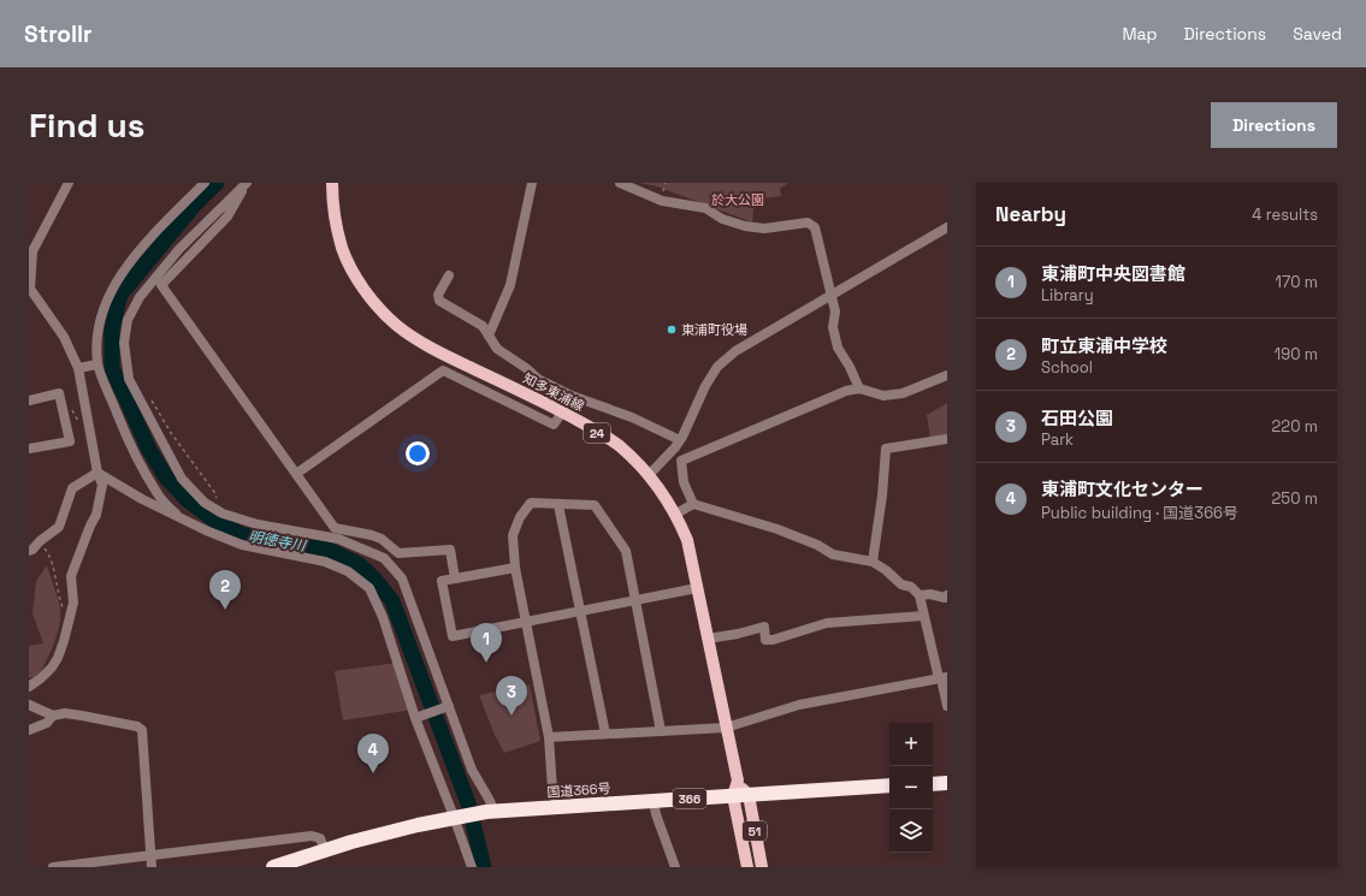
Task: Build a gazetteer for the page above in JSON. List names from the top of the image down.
{
  "streets": {
    "highway": ["国道366号", "366"],
    "main road": ["知多東浦線", "24", "51"]
  },
  "crossings": [
    ["知多東浦線", "国道366号"],
    ["知多東浦線", "51"],
    ["国道366号", "51"]
  ],
  "water": ["明徳寺川"],
  "parks": ["於大公園"],
  "places": ["東浦町役場"],
  "page": {
    "header": "Strollr",
    "nav": ["Map", "Directions", "Saved"],
    "buttons": "Directions",
    "title": "Find us",
    "heading": ["Nearby", "4 results"],
    "list": [
      {
        "mark": "1",
        "name": "東浦町中央図書館",
        "note": "Library",
        "value": "170 m"
      },
      {
        "mark": "2",
        "name": "町立東浦中学校",
        "note": "School",
        "value": "190 m"
      },
      {
        "mark": "3",
        "name": "石田公園",
        "note": "Park",
        "value": "220 m"
      },
      {
        "mark": "4",
        "name": "東浦町文化センター",
        "note": "Public building · 国道366号",
        "value": "250 m"
      }
    ],
    "pins": [
      "2",
      "1",
      "3",
      "4"
    ],
    "map_buttons": ["+", "−"]
  }
}
